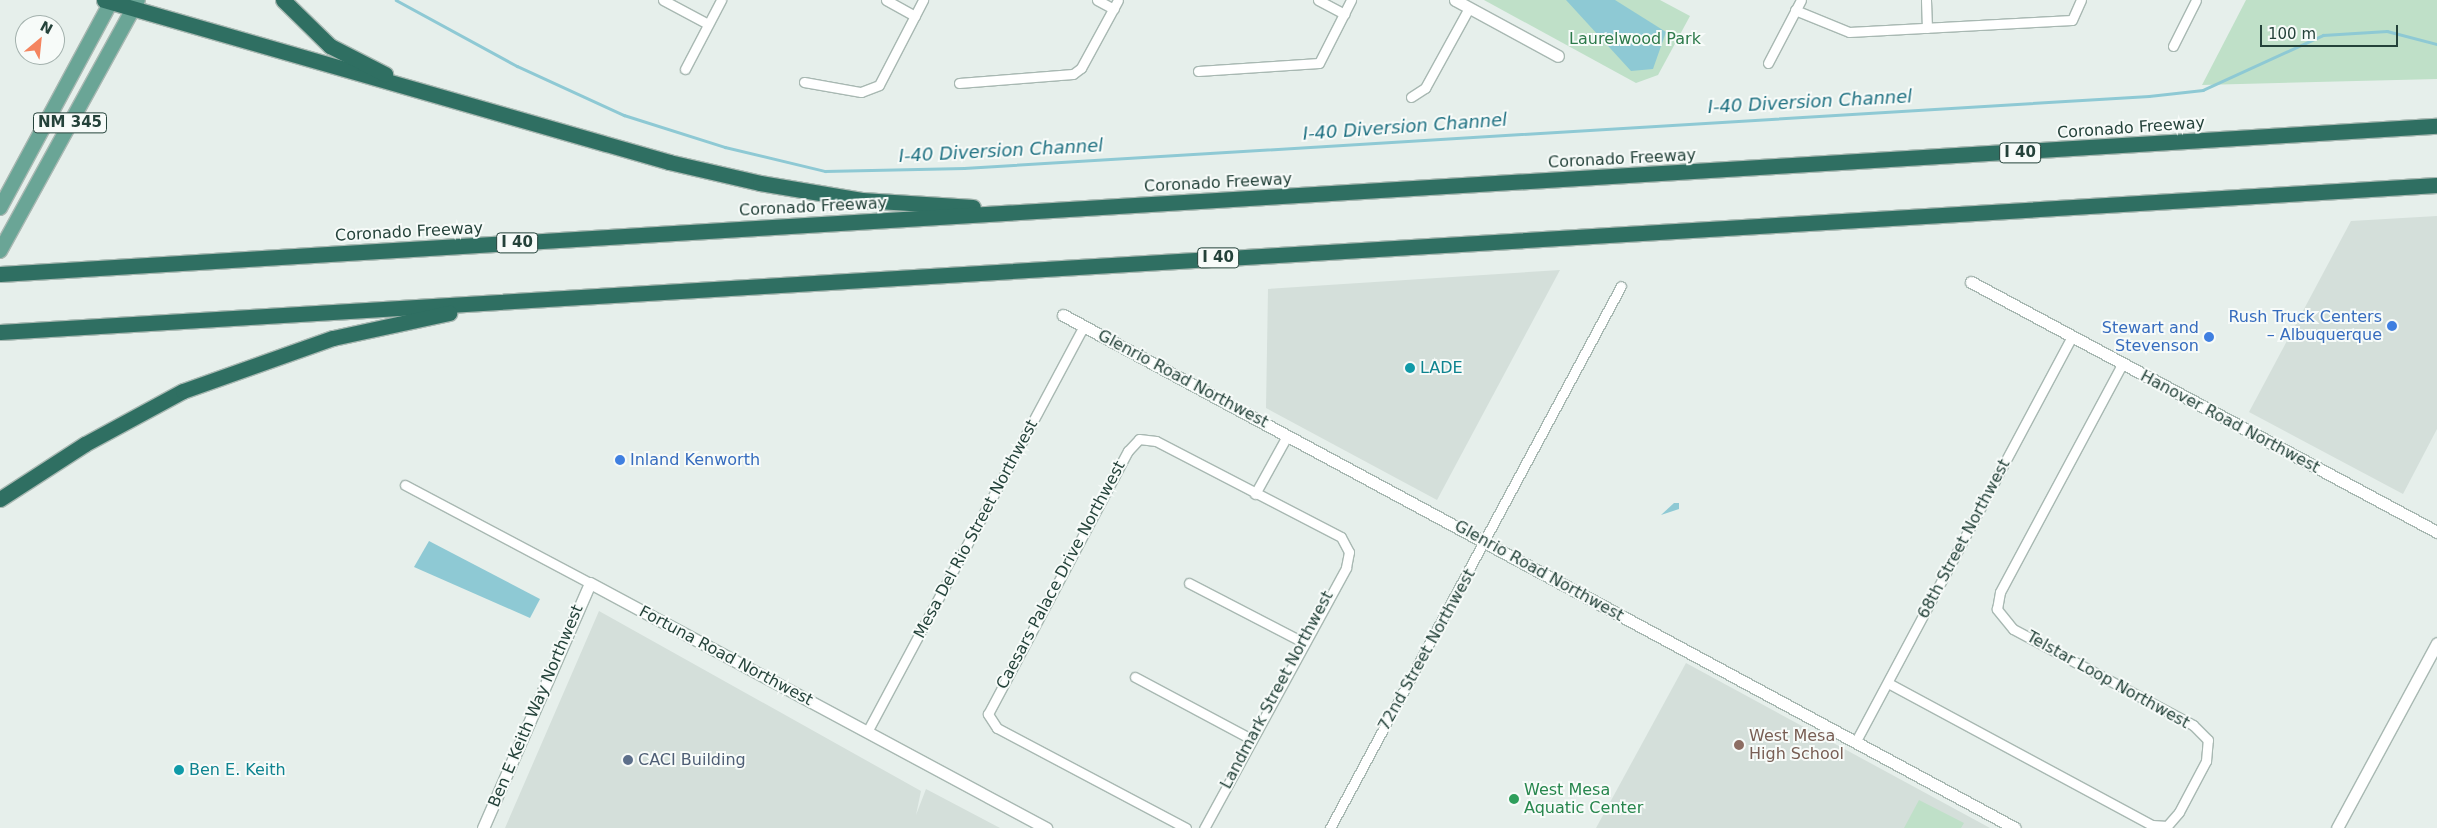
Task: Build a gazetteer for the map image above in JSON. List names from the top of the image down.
{
  "streets": {
    "highway": ["Coronado Freeway", "I 40"],
    "main road": ["NM 345"],
    "street": [
      "Glenrio Road Northwest",
      "Hanover Road Northwest",
      "Mesa Del Rio Street Northwest",
      "68th Street Northwest",
      "Caesars Palace Drive Northwest",
      "72nd Street Northwest",
      "Fortuna Road Northwest",
      "Telstar Loop Northwest",
      "Landmark Street Northwest",
      "Ben E Keith Way Northwest"
    ]
  },
  "crossings": [
    ["Glenrio Road Northwest", "Mesa Del Rio Street Northwest"],
    ["Glenrio Road Northwest", "68th Street Northwest"],
    ["Glenrio Road Northwest", "72nd Street Northwest"],
    ["Hanover Road Northwest", "68th Street Northwest"],
    ["Hanover Road Northwest", "Telstar Loop Northwest"],
    ["Mesa Del Rio Street Northwest", "Fortuna Road Northwest"],
    ["68th Street Northwest", "Telstar Loop Northwest"],
    ["Caesars Palace Drive Northwest", "Landmark Street Northwest"],
    ["Fortuna Road Northwest", "Ben E Keith Way Northwest"]
  ],
  "water": ["I-40 Diversion Channel"],
  "parks": ["Laurelwood Park"],
  "places": [
    "Rush Truck Centers – Albuquerque",
    "Stewart and Stevenson",
    "LADE",
    "Inland Kenworth",
    "West Mesa High School",
    "CACI Building",
    "Ben E. Keith",
    "West Mesa Aquatic Center"
  ],
  "scale_bar": "100 m",
  "north": "top right"
}
